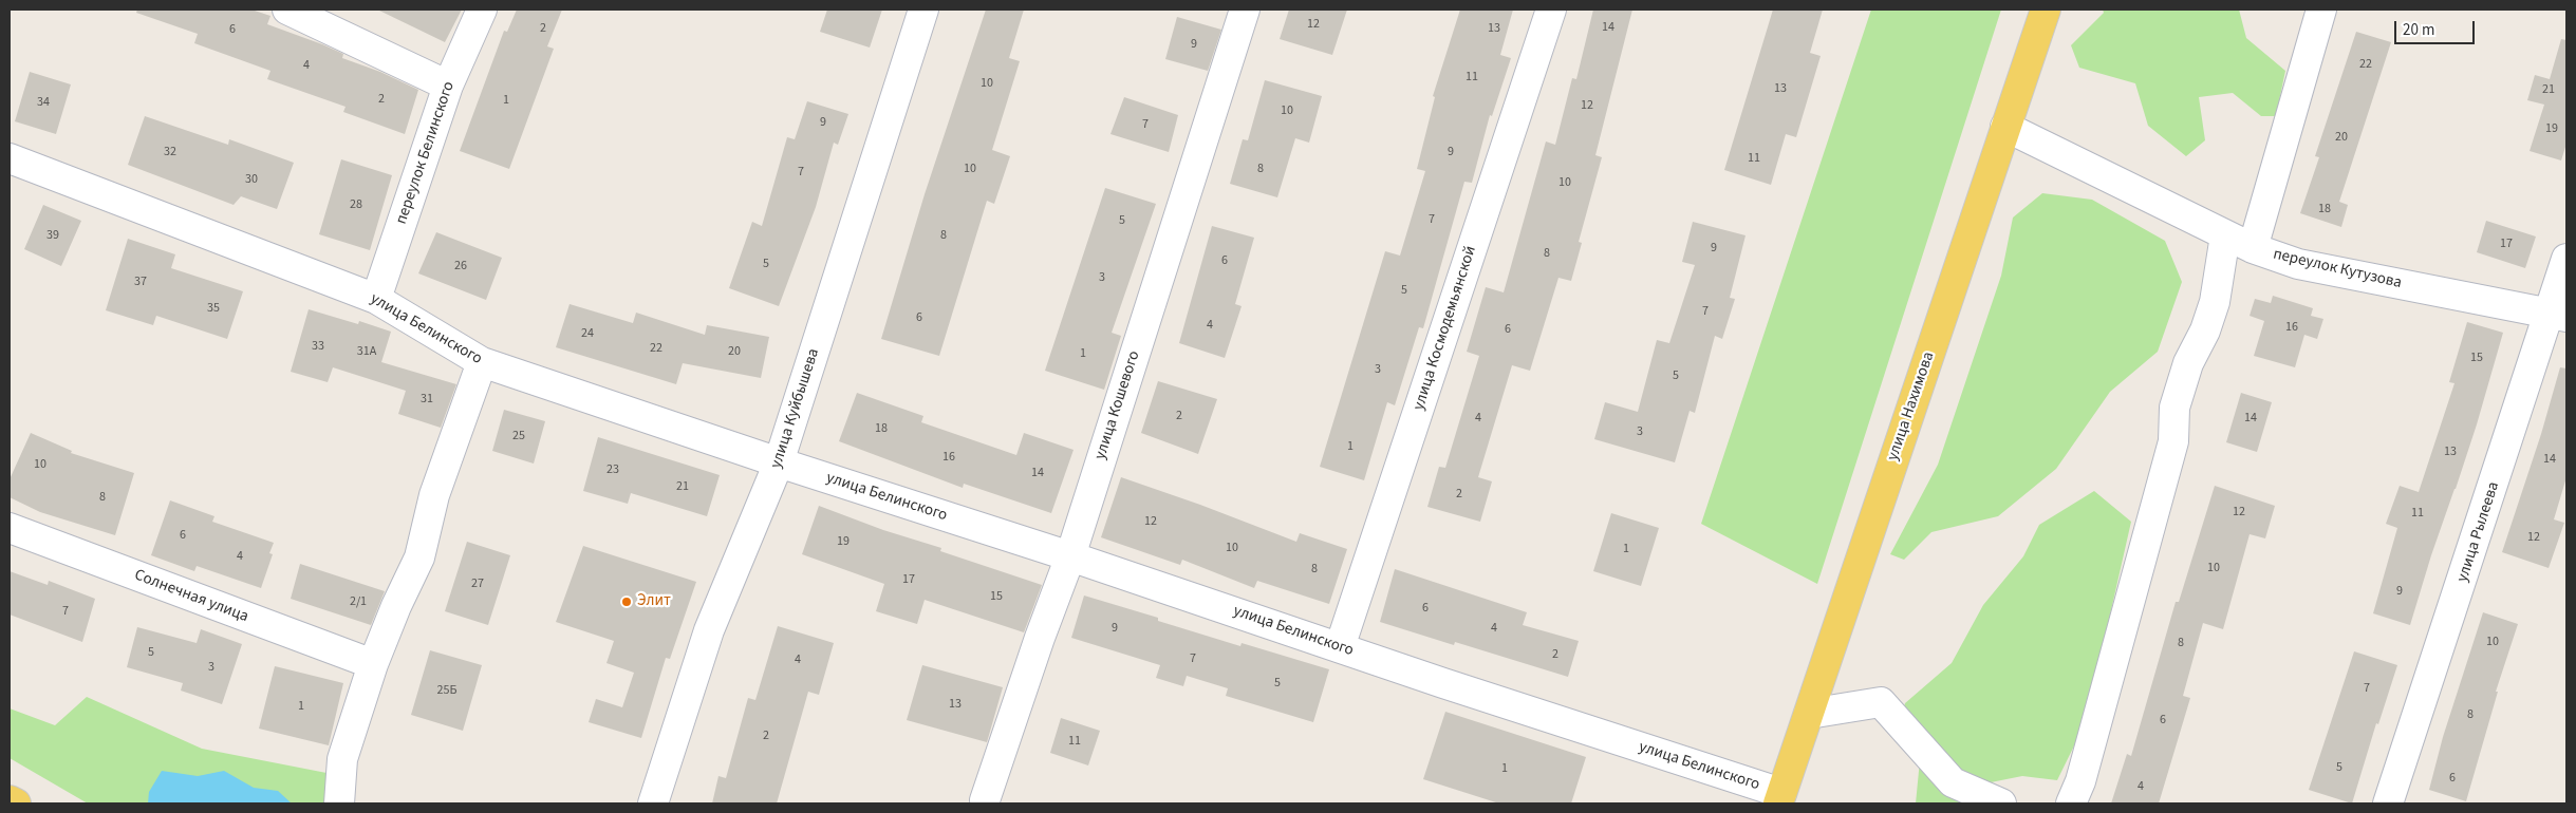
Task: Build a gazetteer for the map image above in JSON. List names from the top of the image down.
{
  "streets": {
    "main road": ["улица Нахимова"],
    "street": [
      "переулок Белинского",
      "переулок Кутузова",
      "улица Космодемьянской",
      "улица Белинского",
      "улица Кошевого",
      "улица Куйбышева",
      "улица Рылеева",
      "Солнечная улица"
    ]
  },
  "crossings": [
    ["переулок Белинского", "улица Белинского"],
    ["переулок Кутузова", "улица Нахимова"],
    ["переулок Кутузова", "улица Рылеева"],
    ["улица Космодемьянской", "улица Белинского"],
    ["улица Белинского", "улица Кошевого"],
    ["улица Белинского", "улица Нахимова"],
    ["улица Белинского", "улица Куйбышева"]
  ],
  "places": ["Элит"],
  "house_numbers": [
    "12",
    "14",
    "2",
    "13",
    "6",
    "9",
    "22",
    "4",
    "11",
    "10",
    "13",
    "21",
    "2",
    "1",
    "34",
    "12",
    "10",
    "9",
    "7",
    "19",
    "20",
    "32",
    "9",
    "11",
    "10",
    "8",
    "7",
    "30",
    "10",
    "28",
    "18",
    "7",
    "5",
    "39",
    "8",
    "17",
    "9",
    "8",
    "6",
    "5",
    "26",
    "3",
    "37",
    "5",
    "35",
    "7",
    "6",
    "4",
    "16",
    "6",
    "24",
    "33",
    "22",
    "31А",
    "20",
    "1",
    "15",
    "3",
    "5",
    "31",
    "2",
    "4",
    "14",
    "18",
    "3",
    "25",
    "1",
    "13",
    "16",
    "14",
    "10",
    "23",
    "14",
    "21",
    "2",
    "8",
    "12",
    "11",
    "12",
    "6",
    "12",
    "19",
    "10",
    "1",
    "4",
    "10",
    "8",
    "17",
    "27",
    "9",
    "15",
    "2/1",
    "6",
    "7",
    "9",
    "4",
    "10",
    "8",
    "5",
    "2",
    "7",
    "4",
    "3",
    "5",
    "7",
    "25Б",
    "13",
    "1",
    "8",
    "6",
    "2",
    "11",
    "5",
    "1",
    "6",
    "4"
  ],
  "scale_bar": "20 m"
}
